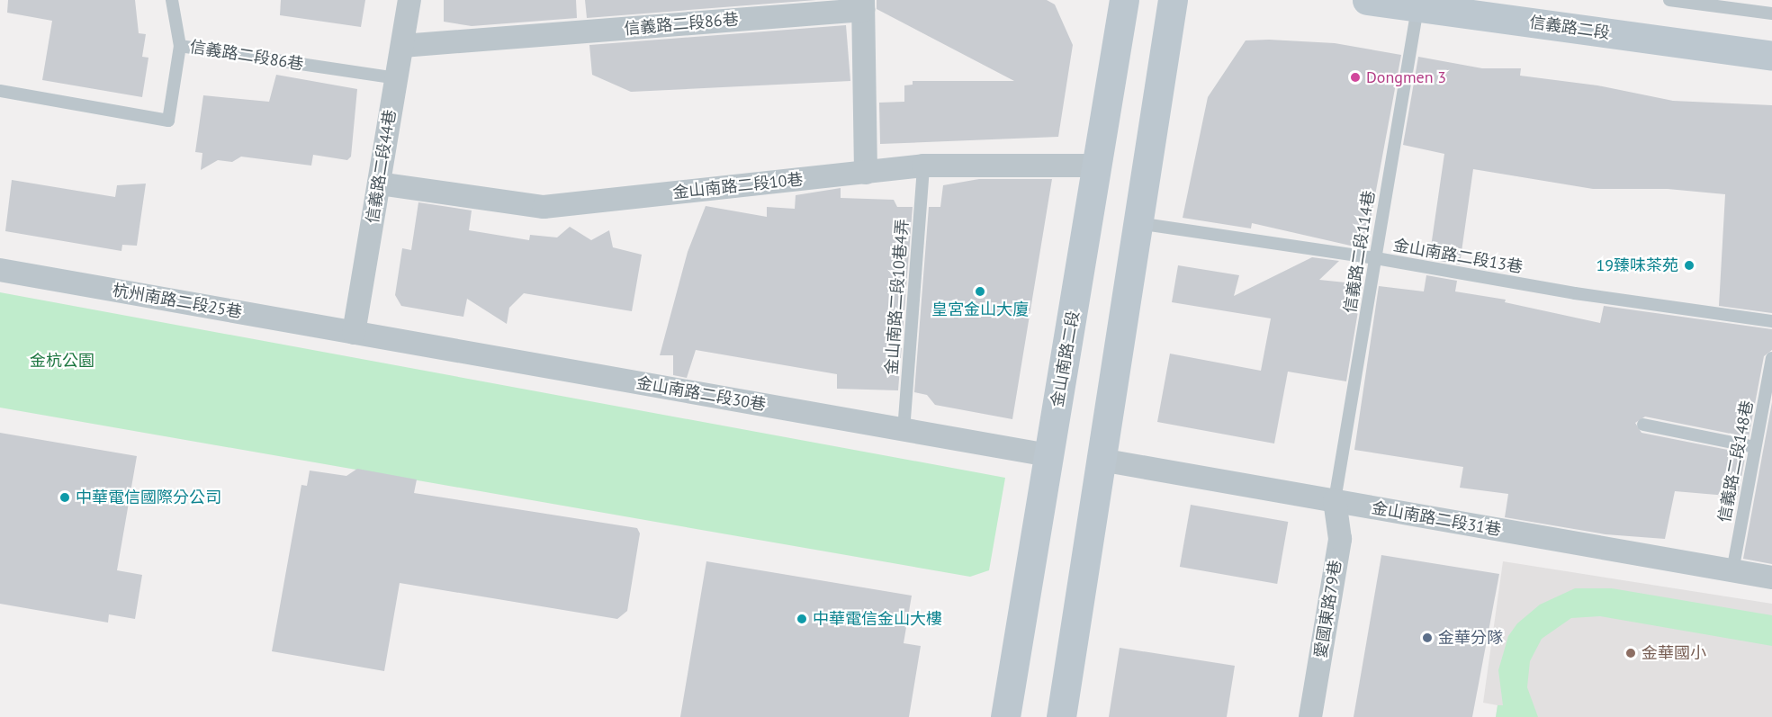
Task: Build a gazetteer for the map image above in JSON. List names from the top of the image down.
{
  "streets": {
    "main road": ["信義路二段", "金山南路二段"],
    "street": [
      "信義路二段86巷",
      "信義路二段44巷",
      "金山南路二段10巷",
      "杭州南路二段25巷",
      "金山南路二段30巷",
      "金山南路二段31巷",
      "愛國東路79巷"
    ],
    "lane": [
      "信義路二段114巷",
      "金山南路二段13巷",
      "金山南路二段10巷4弄",
      "信義路二段148巷"
    ]
  },
  "crossings": [
    ["信義路二段86巷", "信義路二段44巷"],
    ["信義路二段86巷", "金山南路二段10巷"],
    ["信義路二段", "信義路二段114巷"],
    ["信義路二段44巷", "金山南路二段10巷"],
    ["信義路二段44巷", "杭州南路二段25巷"],
    ["信義路二段44巷", "金山南路二段30巷"],
    ["金山南路二段10巷", "金山南路二段10巷4弄"],
    ["金山南路二段10巷", "金山南路二段"],
    ["信義路二段114巷", "金山南路二段13巷"],
    ["信義路二段114巷", "金山南路二段31巷"],
    ["信義路二段114巷", "愛國東路79巷"],
    ["金山南路二段10巷4弄", "金山南路二段30巷"],
    ["杭州南路二段25巷", "金山南路二段30巷"],
    ["金山南路二段", "金山南路二段30巷"],
    ["信義路二段148巷", "金山南路二段31巷"],
    ["金山南路二段31巷", "愛國東路79巷"]
  ],
  "parks": ["金杭公園"],
  "places": [
    "Dongmen 3",
    "19臻味茶苑",
    "皇宮金山大廈",
    "中華電信國際分公司",
    "中華電信金山大樓",
    "金華分隊",
    "金華國小"
  ]
}
